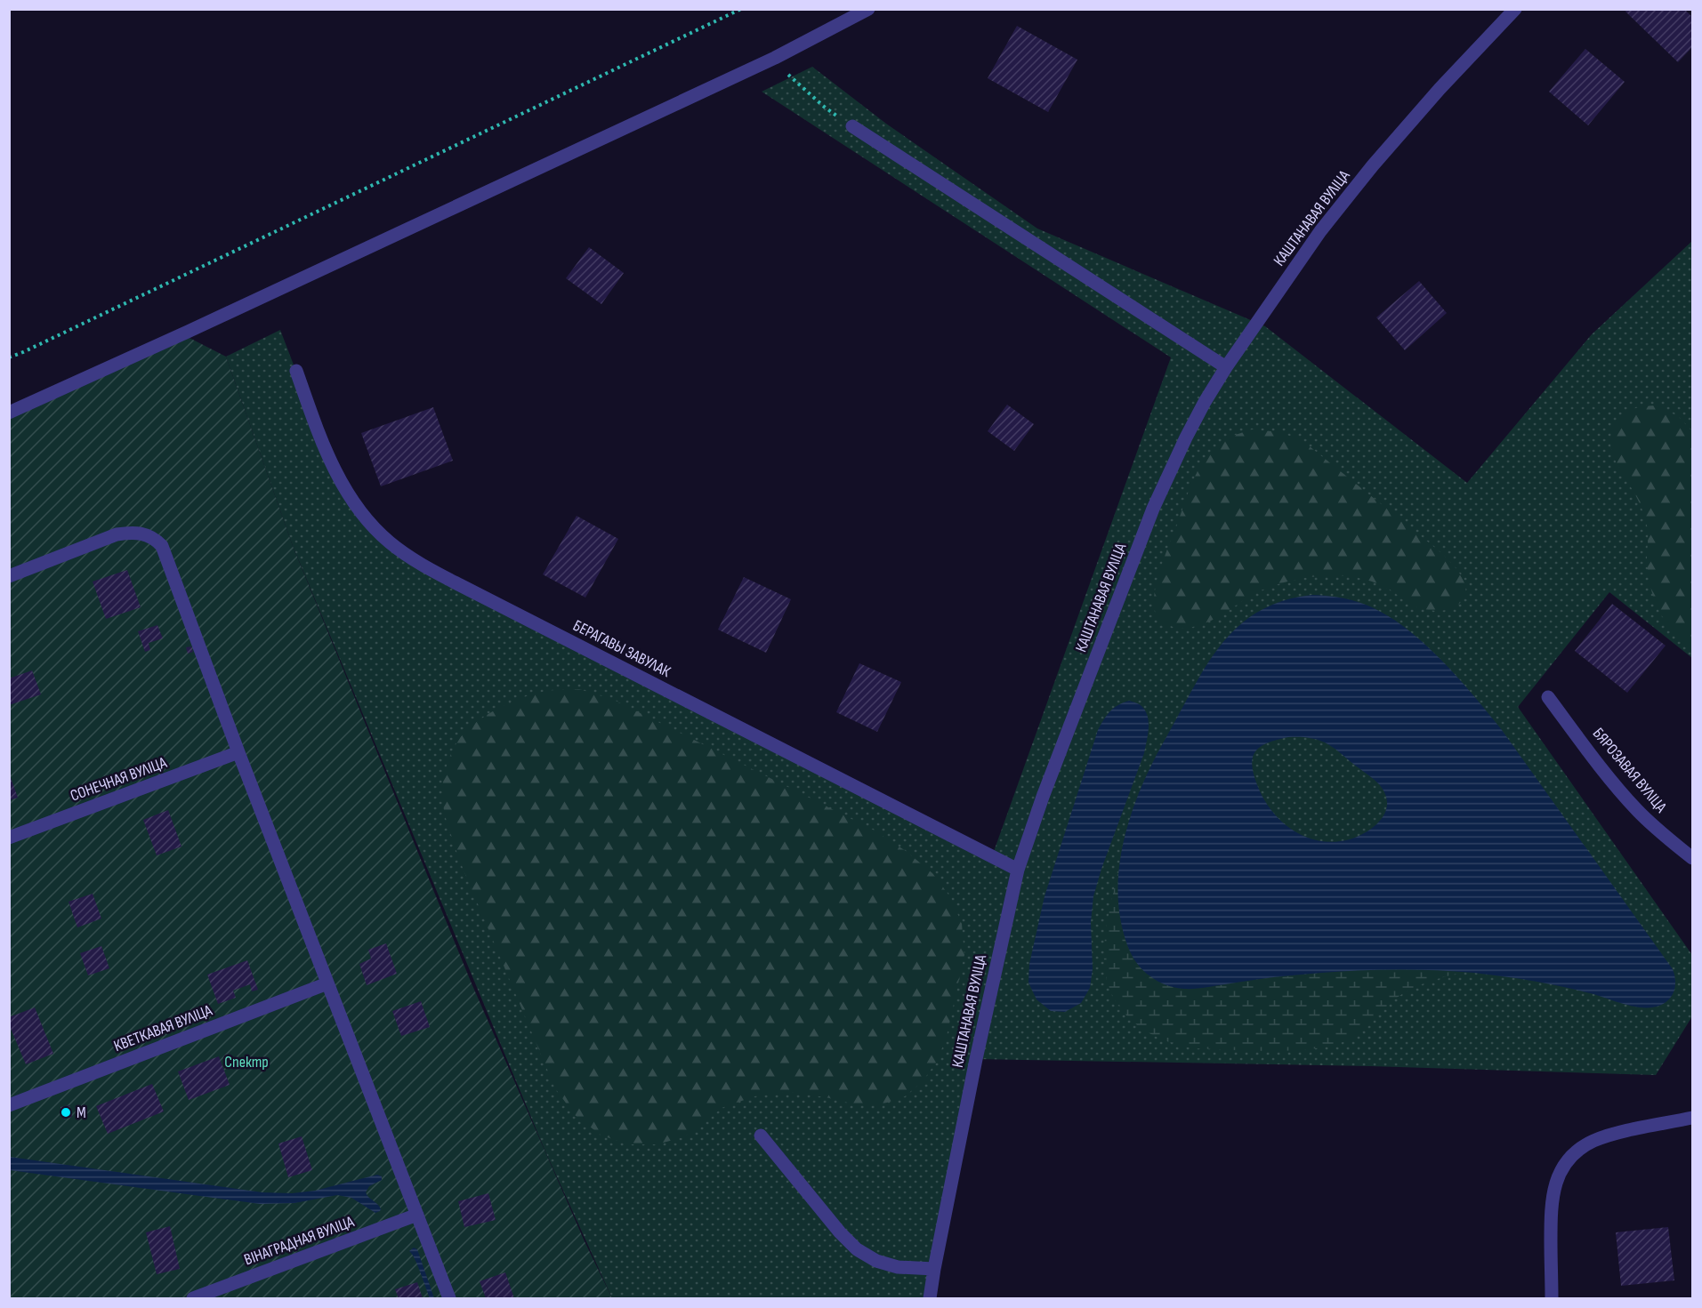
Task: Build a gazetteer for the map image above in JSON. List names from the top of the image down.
{
  "streets": {
    "street": [
      "КАШТАНАВАЯ ВУЛІЦА",
      "БЕРАГАВЫ ЗАВУЛАК",
      "БЯРОЗАВАЯ ВУЛІЦА",
      "СОНЕЧНАЯ ВУЛІЦА",
      "КВЕТКАВАЯ ВУЛІЦА",
      "ВІНАГРАДНАЯ ВУЛІЦА"
    ]
  },
  "crossings": [
    ["КАШТАНАВАЯ ВУЛІЦА", "БЕРАГАВЫ ЗАВУЛАК"]
  ],
  "parks": ["Спектр"],
  "places": ["М"]
}
